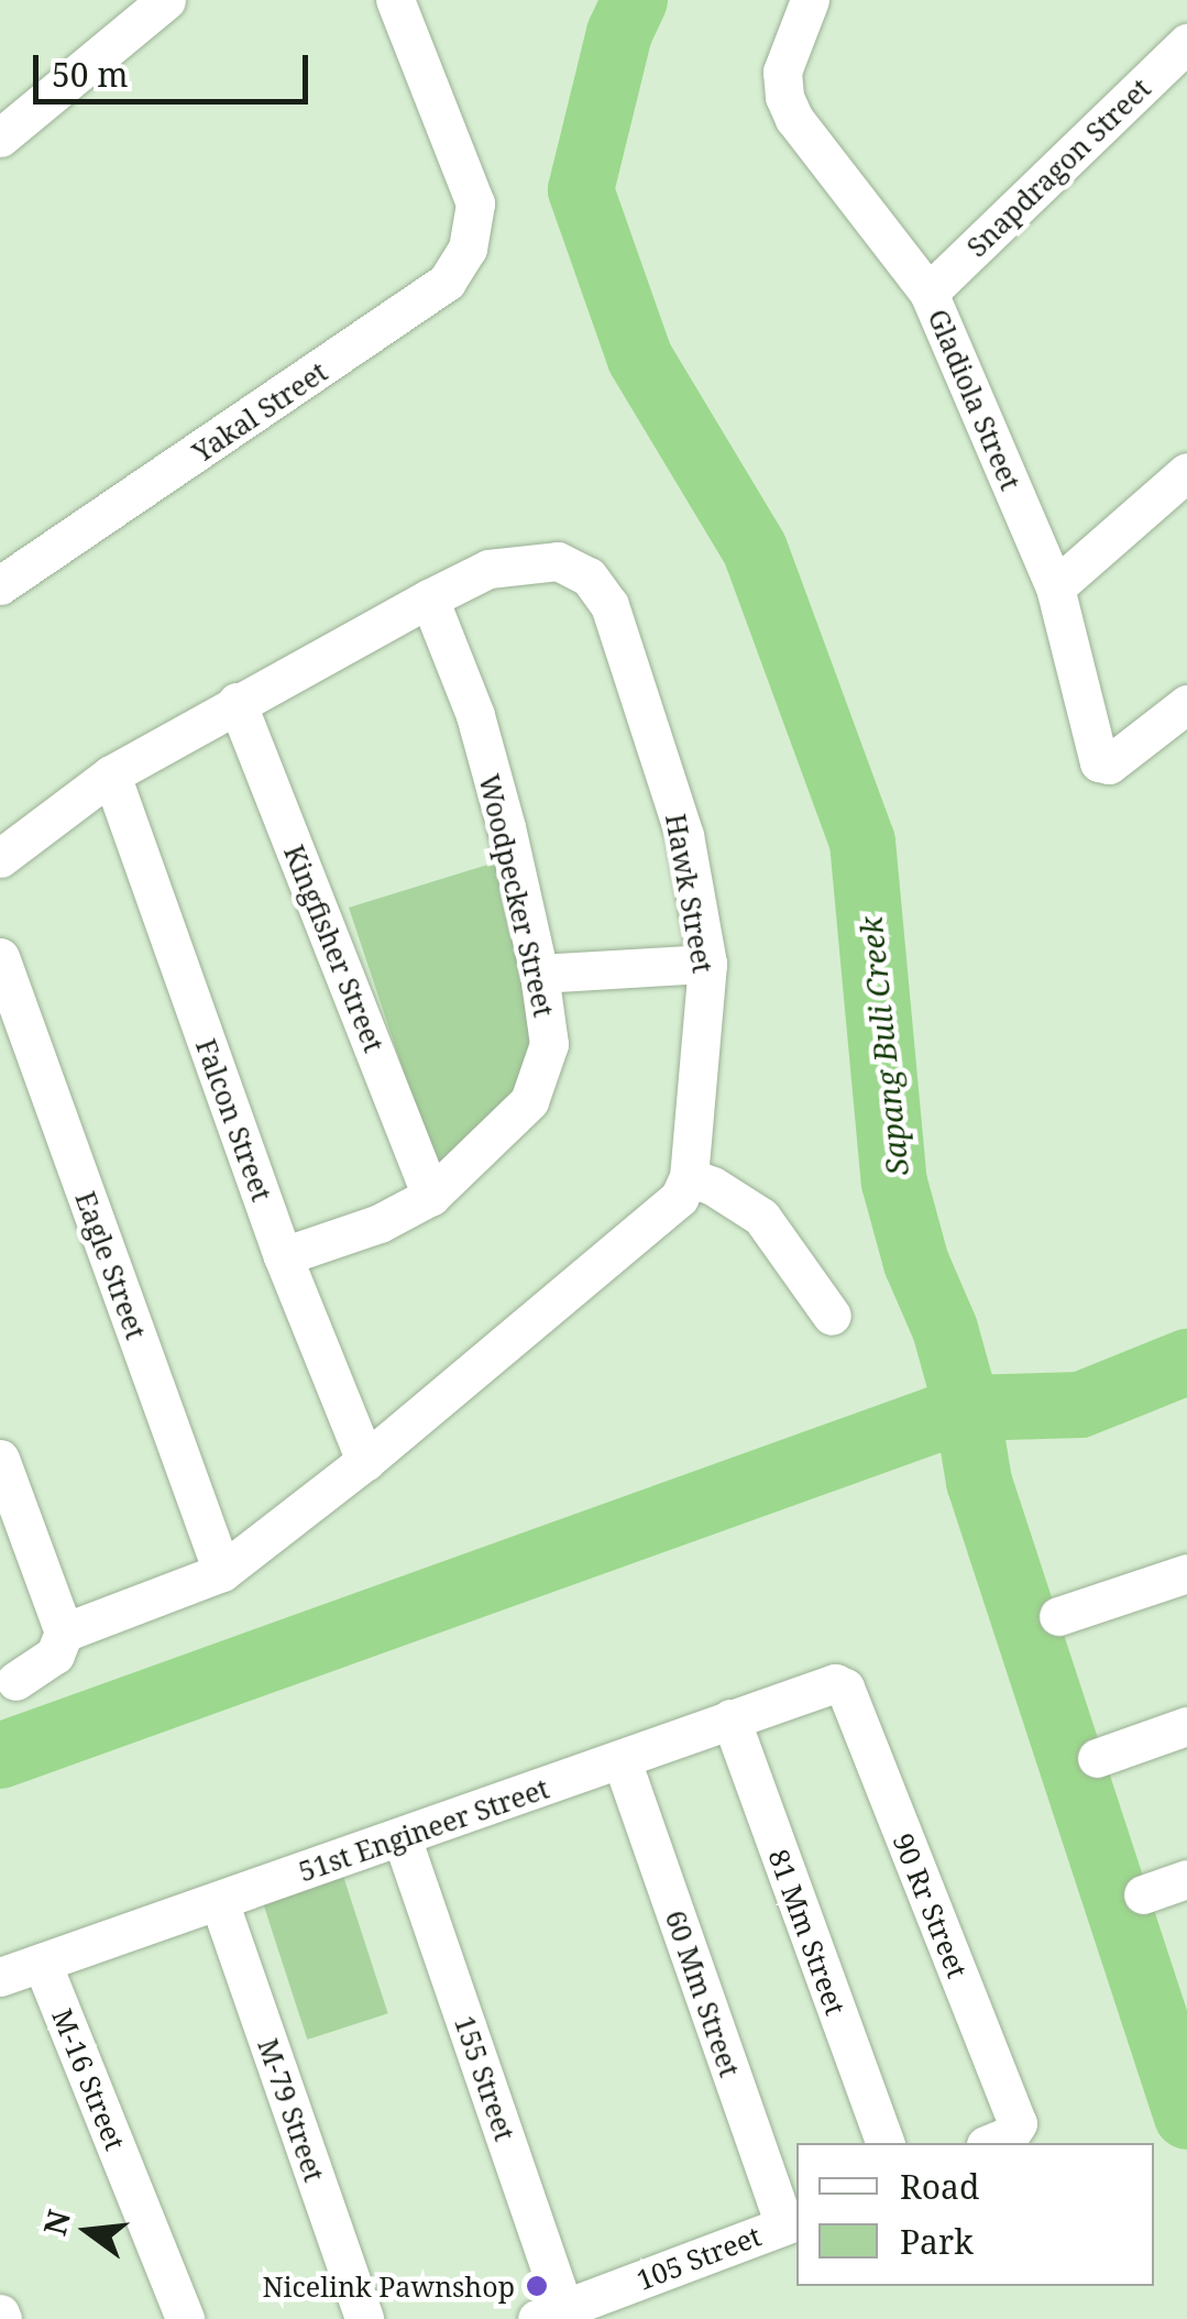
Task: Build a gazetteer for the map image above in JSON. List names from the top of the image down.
{
  "streets": {
    "street": [
      "Snapdragon Street",
      "Gladiola Street",
      "Yakal Street",
      "Hawk Street",
      "Woodpecker Street",
      "Kingfisher Street",
      "Falcon Street",
      "Eagle Street",
      "51st Engineer Street",
      "90 Rr Street",
      "81 Mm Street",
      "60 Mm Street",
      "155 Street",
      "M-16 Street",
      "M-79 Street",
      "105 Street"
    ]
  },
  "crossings": [
    ["Snapdragon Street", "Gladiola Street"],
    ["Hawk Street", "Woodpecker Street"],
    ["Hawk Street", "Kingfisher Street"],
    ["Hawk Street", "Falcon Street"],
    ["Woodpecker Street", "Kingfisher Street"],
    ["Woodpecker Street", "Falcon Street"],
    ["51st Engineer Street", "90 Rr Street"],
    ["51st Engineer Street", "81 Mm Street"],
    ["51st Engineer Street", "60 Mm Street"],
    ["51st Engineer Street", "155 Street"],
    ["51st Engineer Street", "M-16 Street"],
    ["51st Engineer Street", "M-79 Street"],
    ["60 Mm Street", "105 Street"],
    ["155 Street", "105 Street"]
  ],
  "water": ["Sapang Buli Creek"],
  "places": ["Nicelink Pawnshop"],
  "legend": ["Road", "Park"],
  "scale_bar": "50 m",
  "north": "left"
}
